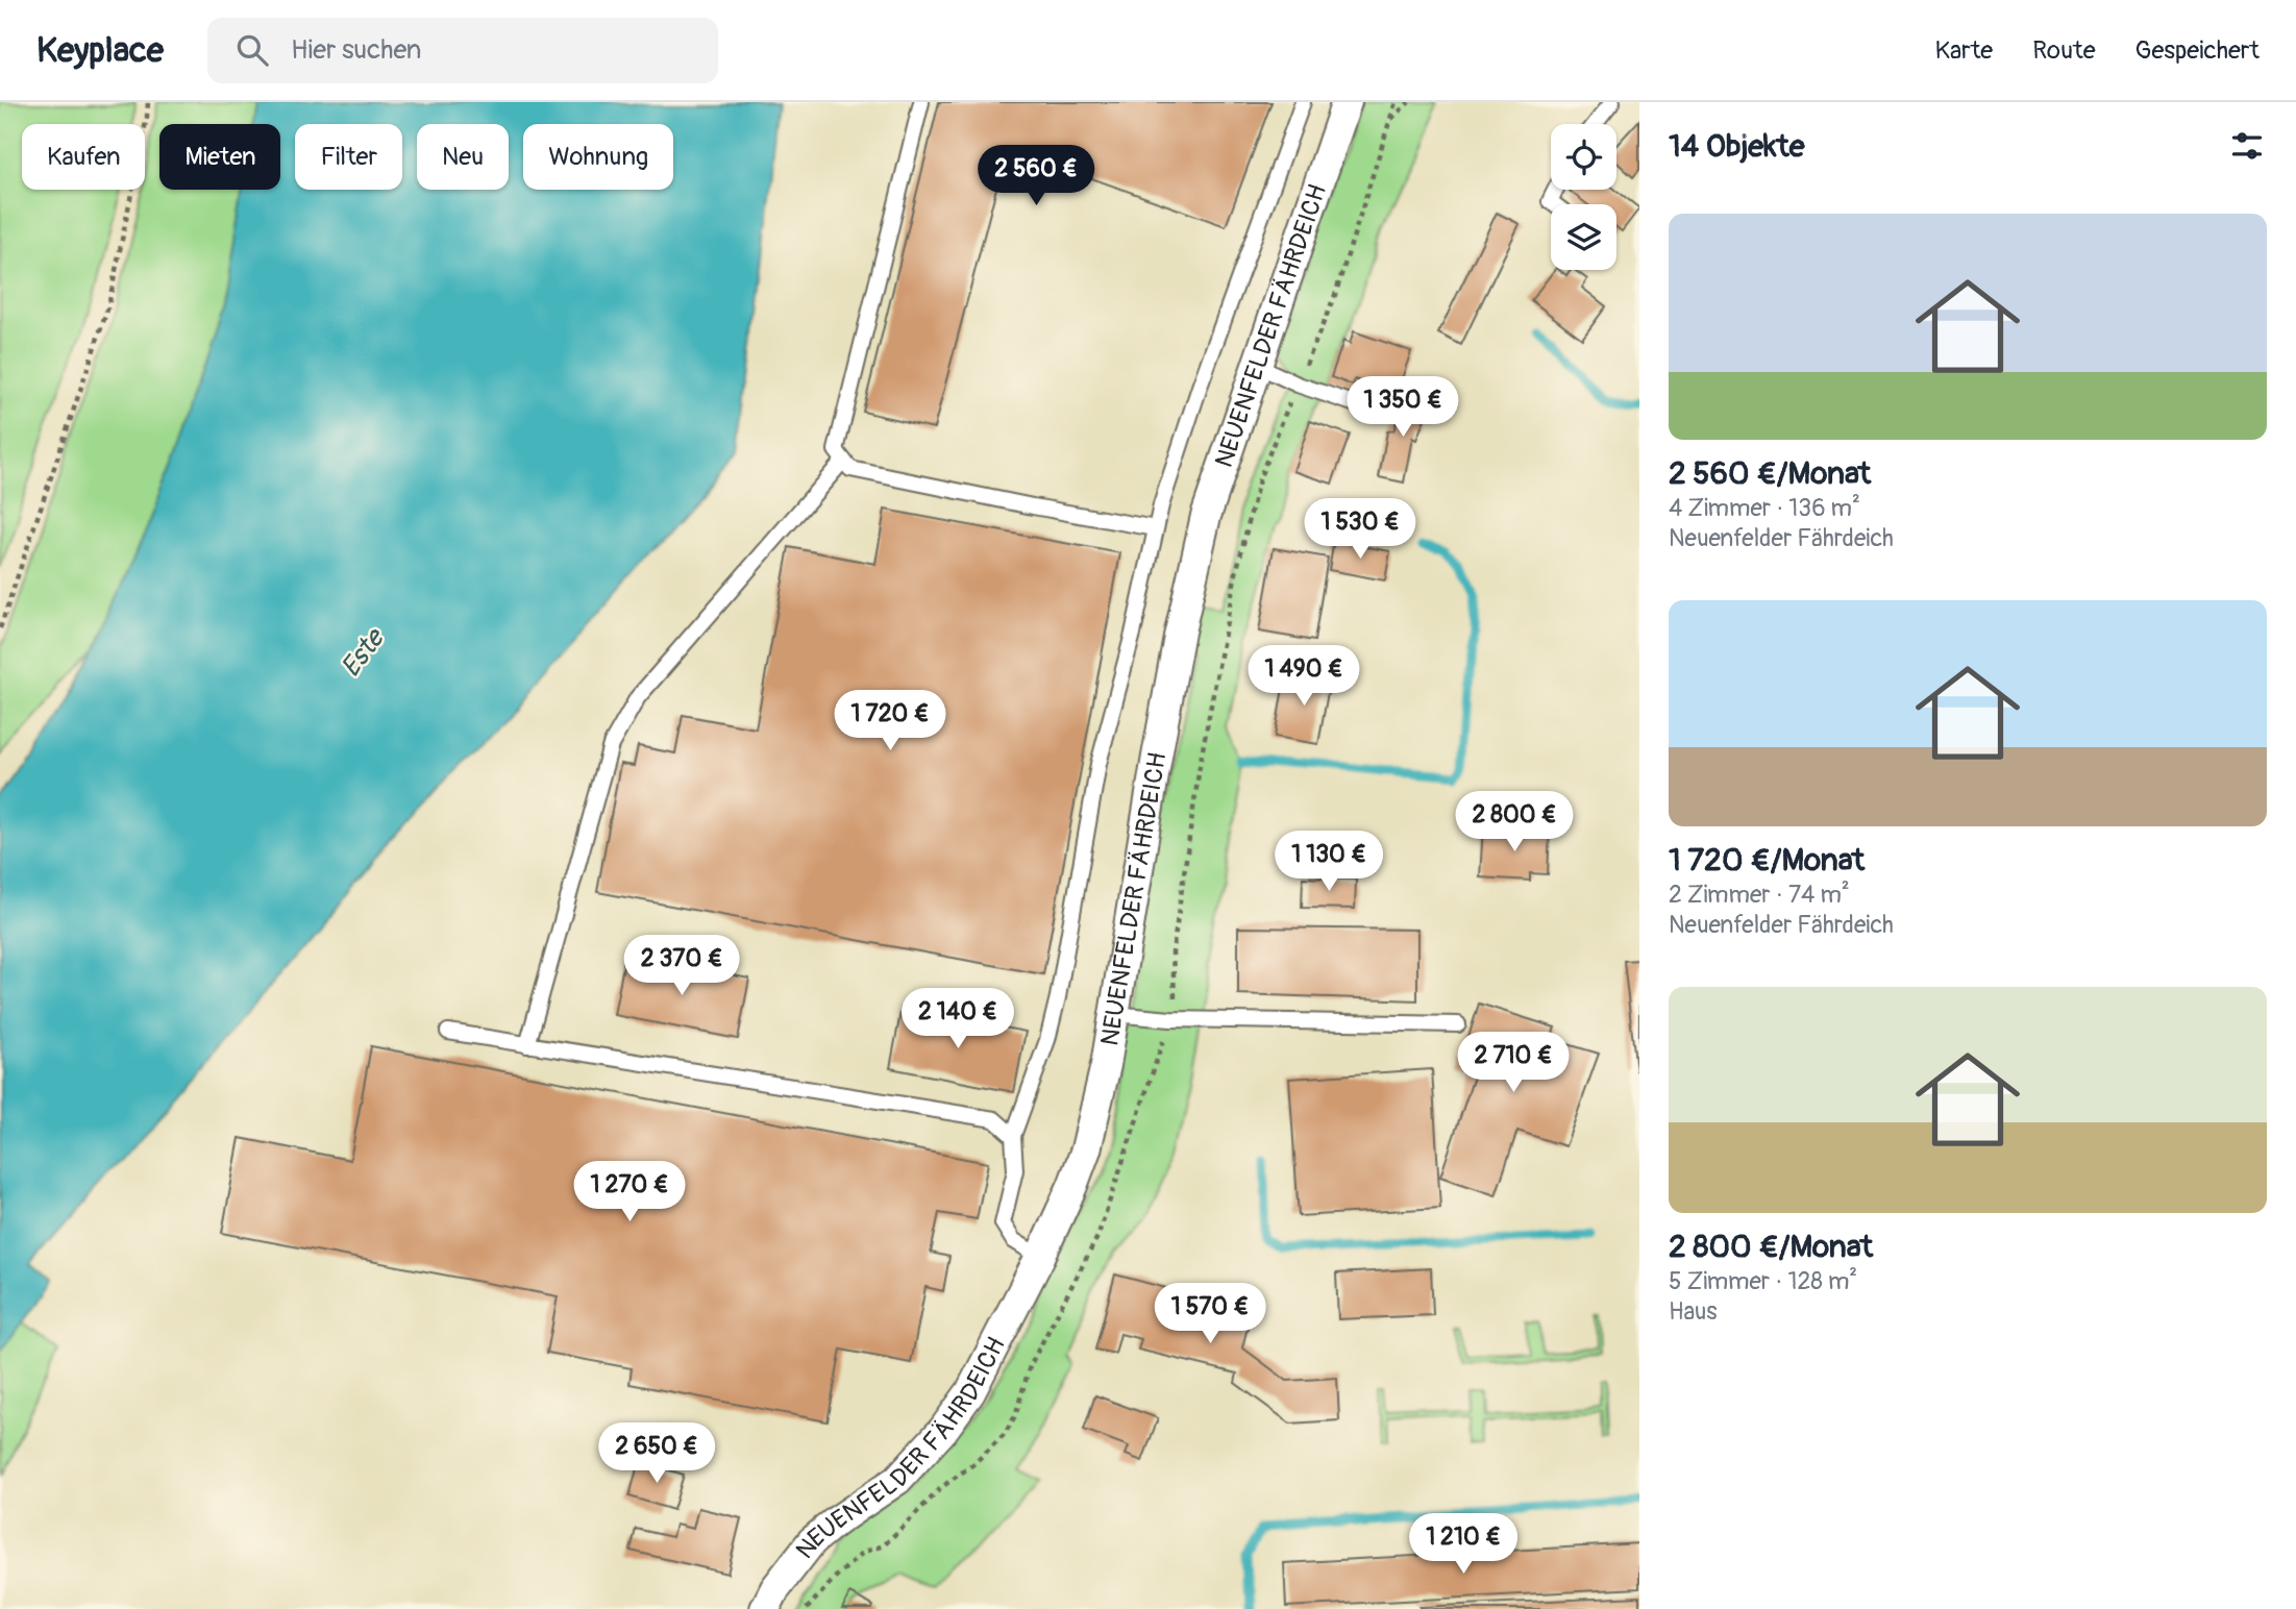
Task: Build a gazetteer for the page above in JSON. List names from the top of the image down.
{
  "streets": {
    "street": ["NEUENFELDER FÄHRDEICH"]
  },
  "water": ["Este"],
  "page": {
    "header": "Keyplace",
    "search": "Hier suchen",
    "nav": ["Karte", "Route", "Gespeichert"],
    "heading": "14 Objekte",
    "chip": [
      "Kaufen",
      "Mieten",
      "Filter",
      "Neu",
      "Wohnung"
    ],
    "price": [
      "2 560 €",
      "1 350 €",
      "1 530 €",
      "1 490 €",
      "1 720 €",
      "2 800 €",
      "1 130 €",
      "2 370 €",
      "2 140 €",
      "2 710 €",
      "1 270 €",
      "1 570 €",
      "2 650 €",
      "1 210 €"
    ],
    "list": [
      {
        "name": "2 560 €/Monat",
        "note": "4 Zimmer · 136 m² · Neuenfelder Fährdeich"
      },
      {
        "name": "1 720 €/Monat",
        "note": "2 Zimmer · 74 m² · Neuenfelder Fährdeich"
      },
      {
        "name": "2 800 €/Monat",
        "note": "5 Zimmer · 128 m² · Haus"
      }
    ]
  }
}
